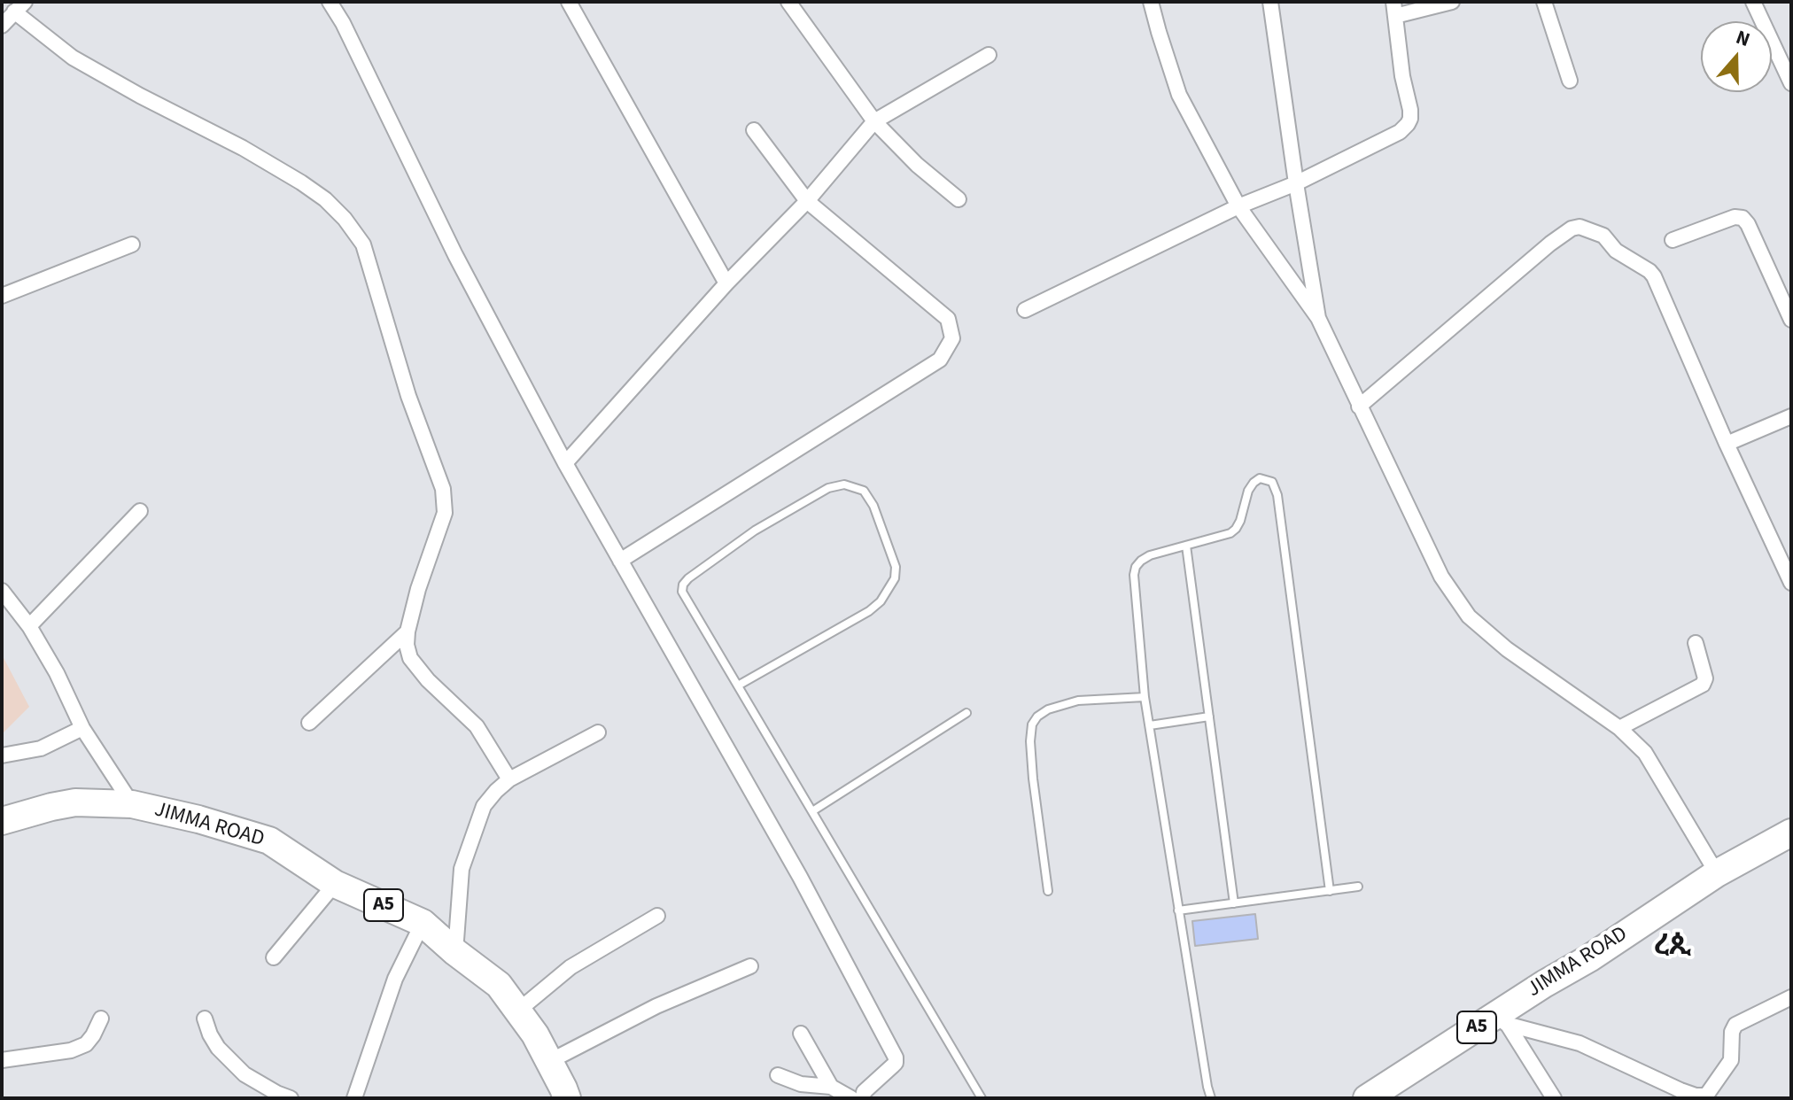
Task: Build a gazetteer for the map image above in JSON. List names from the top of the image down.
{
  "streets": {
    "highway": ["JIMMA ROAD", "A5"]
  },
  "districts": ["ረጲ"],
  "north": "top"
}
